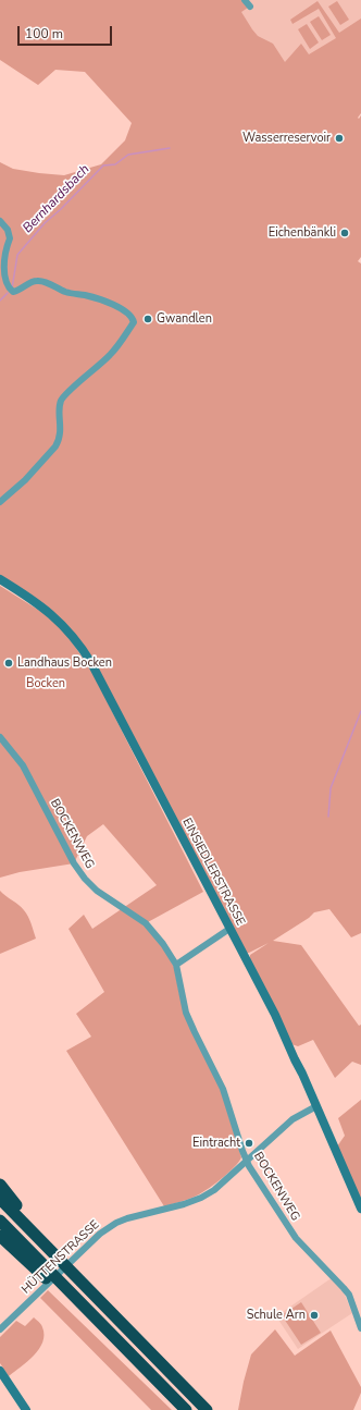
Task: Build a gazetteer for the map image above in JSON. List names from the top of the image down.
{
  "streets": {
    "street": ["BOCKENWEG", "EINSIEDLERSTRASSE", "HÜTTENSTRASSE"]
  },
  "crossings": [
    ["BOCKENWEG", "HÜTTENSTRASSE"],
    ["EINSIEDLERSTRASSE", "HÜTTENSTRASSE"]
  ],
  "water": ["Bernhardsbach"],
  "parks": ["Bocken"],
  "places": [
    "Wasserreservoir",
    "Eichenbänkli",
    "Gwandlen",
    "Landhaus Bocken",
    "Eintracht",
    "Schule Arn"
  ],
  "scale_bar": "100 m"
}
